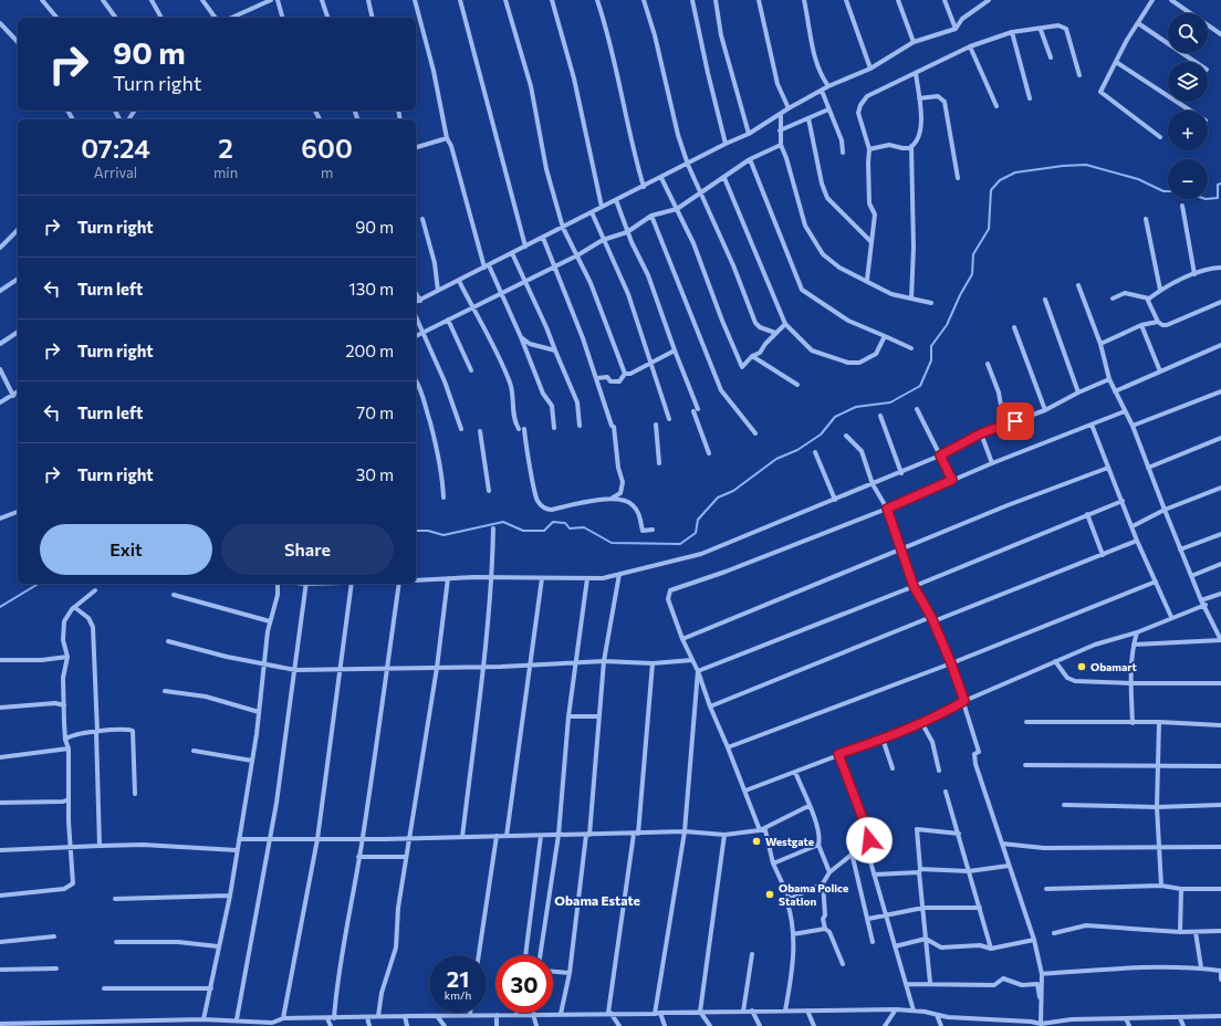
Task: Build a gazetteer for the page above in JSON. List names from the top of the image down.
{
  "districts": ["Obama Estate"],
  "places": ["Obamart", "Westgate", "Obama Police Station"],
  "page": {
    "map_buttons": ["+", "−"],
    "turn": ["90 m", "Turn right"],
    "eta": [
      "07:24",
      "Arrival",
      "2",
      "min",
      "600",
      "m"
    ],
    "list": [
      {
        "name": "Turn right",
        "value": "90 m"
      },
      {
        "name": "Turn left",
        "value": "130 m"
      },
      {
        "name": "Turn right",
        "value": "200 m"
      },
      {
        "name": "Turn left",
        "value": "70 m"
      },
      {
        "name": "Turn right",
        "value": "30 m"
      }
    ],
    "buttons": ["Exit", "Share"],
    "speed": "21 km/h",
    "limit": "30"
  }
}
